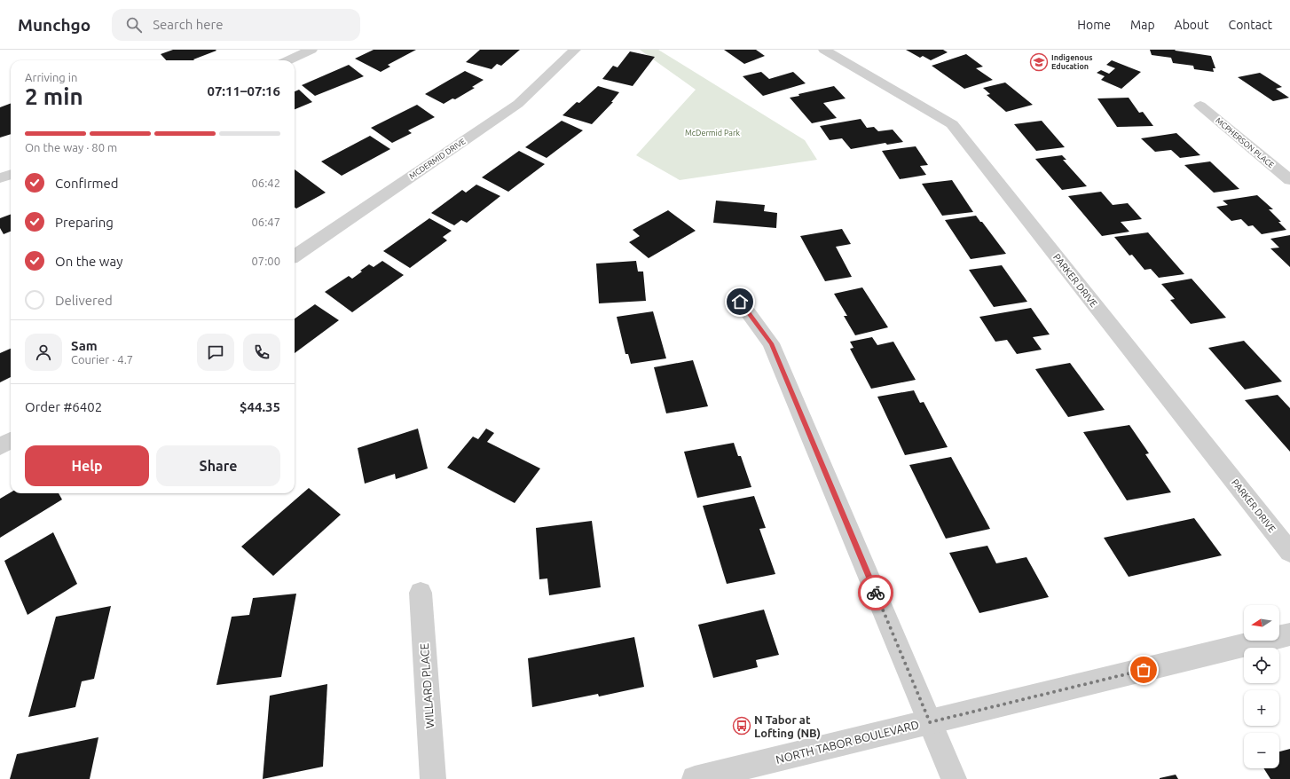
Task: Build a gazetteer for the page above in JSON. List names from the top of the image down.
{
  "streets": {
    "street": [
      "MCPHERSON PLACE",
      "MCDERMID DRIVE",
      "PARKER DRIVE",
      "WILLARD PLACE",
      "NORTH TABOR BOULEVARD"
    ]
  },
  "parks": ["McDermid Park"],
  "places": {
    "school or university": ["Indigenous Education"],
    "bus stop": ["N Tabor at Lofting (NB)"]
  },
  "north": "left",
  "page": {
    "header": "Munchgo",
    "search": "Search here",
    "nav": [
      "Home",
      "Map",
      "About",
      "Contact"
    ],
    "heading": ["2 min", "Arriving in", "07:11–07:16"],
    "panel": [
      "Sam",
      "Courier · 4.7",
      "Order #6402",
      "$44.35"
    ],
    "bar": "On the way · 80 m",
    "list": [
      ["Confirmed", "06:42"],
      ["Preparing", "06:47"],
      ["On the way", "07:00"],
      "Delivered"
    ],
    "buttons": ["Help", "Share"],
    "map_buttons": ["+", "−"]
  }
}
